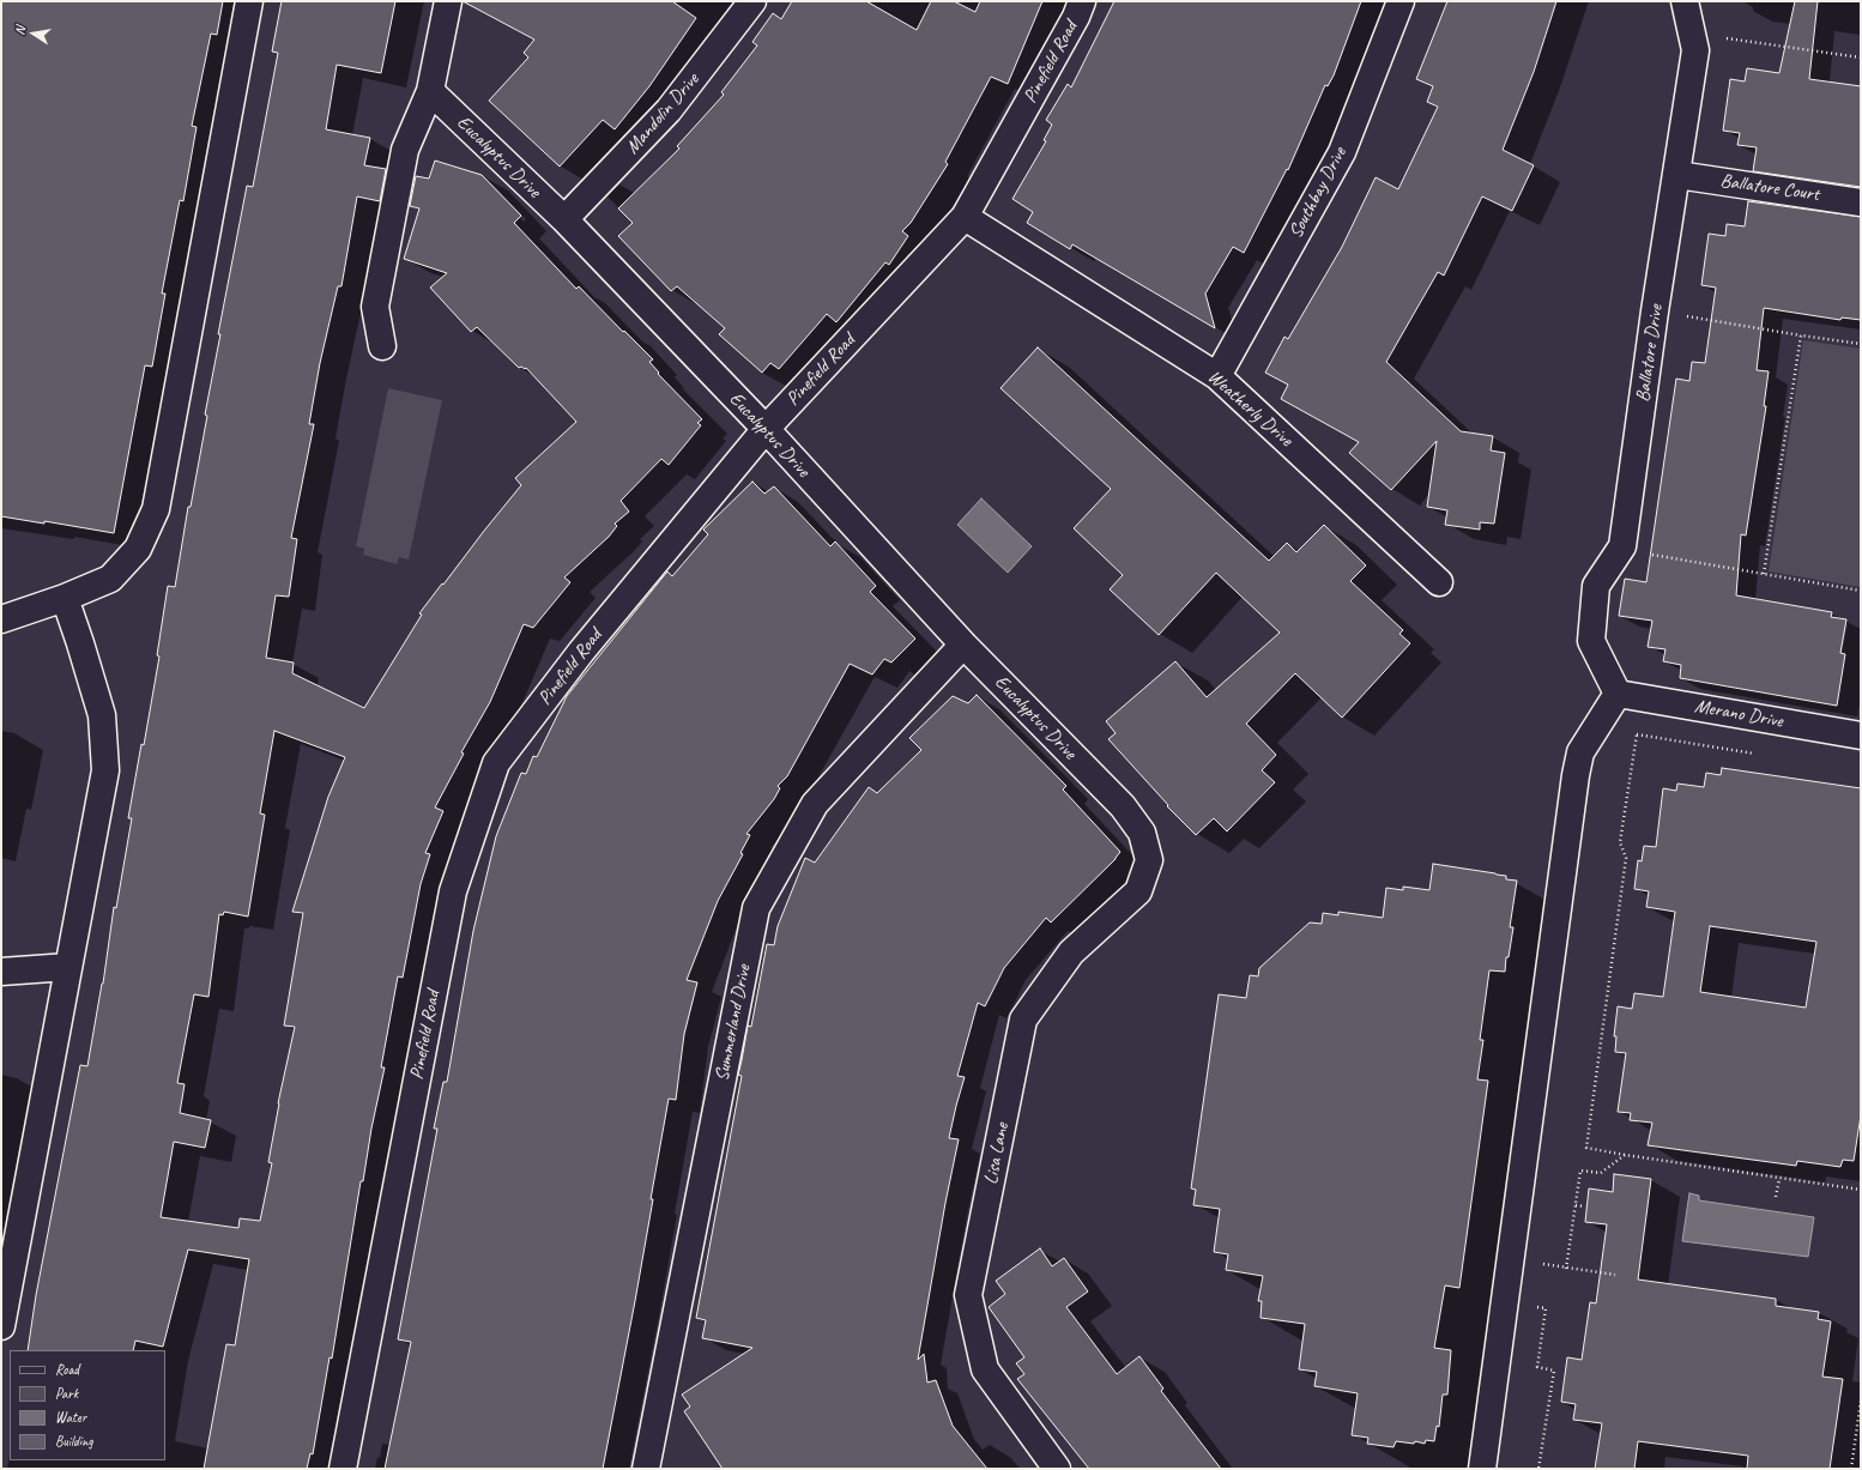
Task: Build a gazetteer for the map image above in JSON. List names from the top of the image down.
{
  "streets": {
    "lane": [
      "Pinefield Road",
      "Mandolin Drive",
      "Eucalyptus Drive",
      "Ballatore Court",
      "Southbay Drive",
      "Ballatore Drive",
      "Weatherly Drive",
      "Merano Drive",
      "Summerland Drive",
      "Lisa Lane"
    ]
  },
  "crossings": [
    ["Pinefield Road", "Eucalyptus Drive"],
    ["Pinefield Road", "Weatherly Drive"],
    ["Mandolin Drive", "Eucalyptus Drive"],
    ["Eucalyptus Drive", "Summerland Drive"],
    ["Eucalyptus Drive", "Lisa Lane"],
    ["Ballatore Court", "Ballatore Drive"],
    ["Southbay Drive", "Weatherly Drive"],
    ["Ballatore Drive", "Merano Drive"]
  ],
  "legend": [
    "Road",
    "Park",
    "Water",
    "Building"
  ],
  "north": "left"
}
